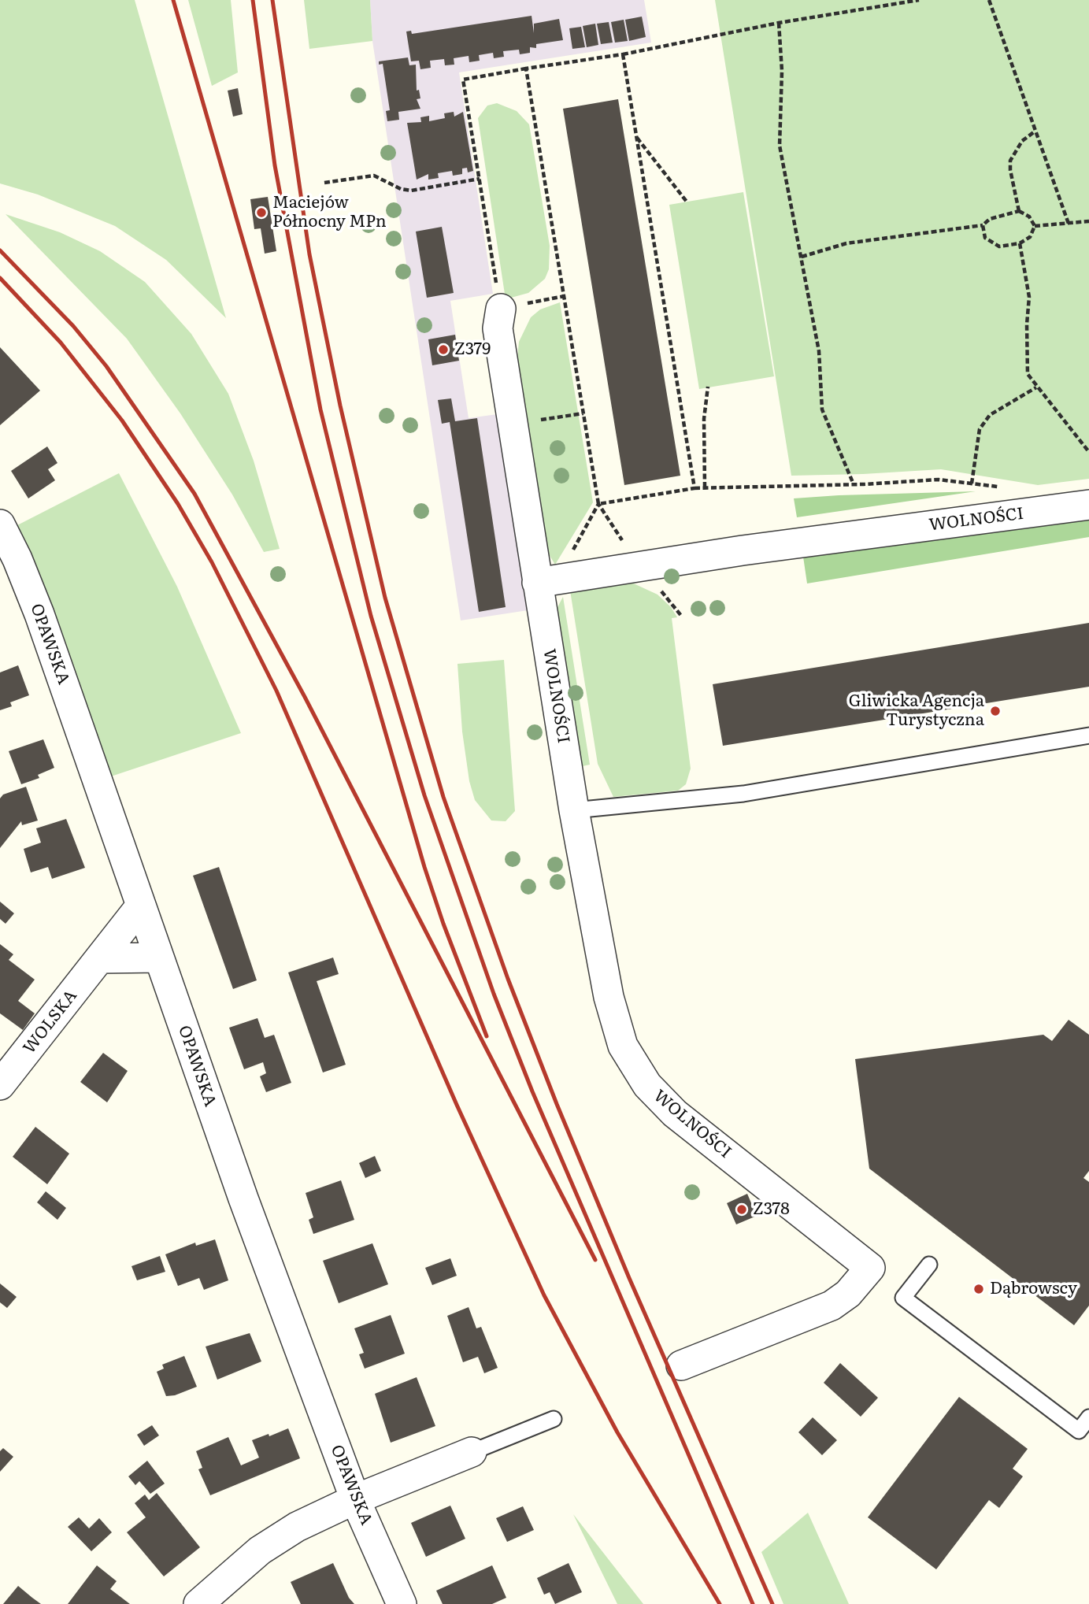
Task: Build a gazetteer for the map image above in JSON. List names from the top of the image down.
{
  "streets": {
    "street": ["WOLNOŚCI", "OPAWSKA", "WOLSKA"]
  },
  "crossings": [
    ["OPAWSKA", "WOLSKA"]
  ],
  "places": [
    "Maciejów Północny MPn",
    "Z379",
    "Gliwicka Agencja Turystyczna",
    "Z378",
    "Dąbrowscy"
  ]
}
